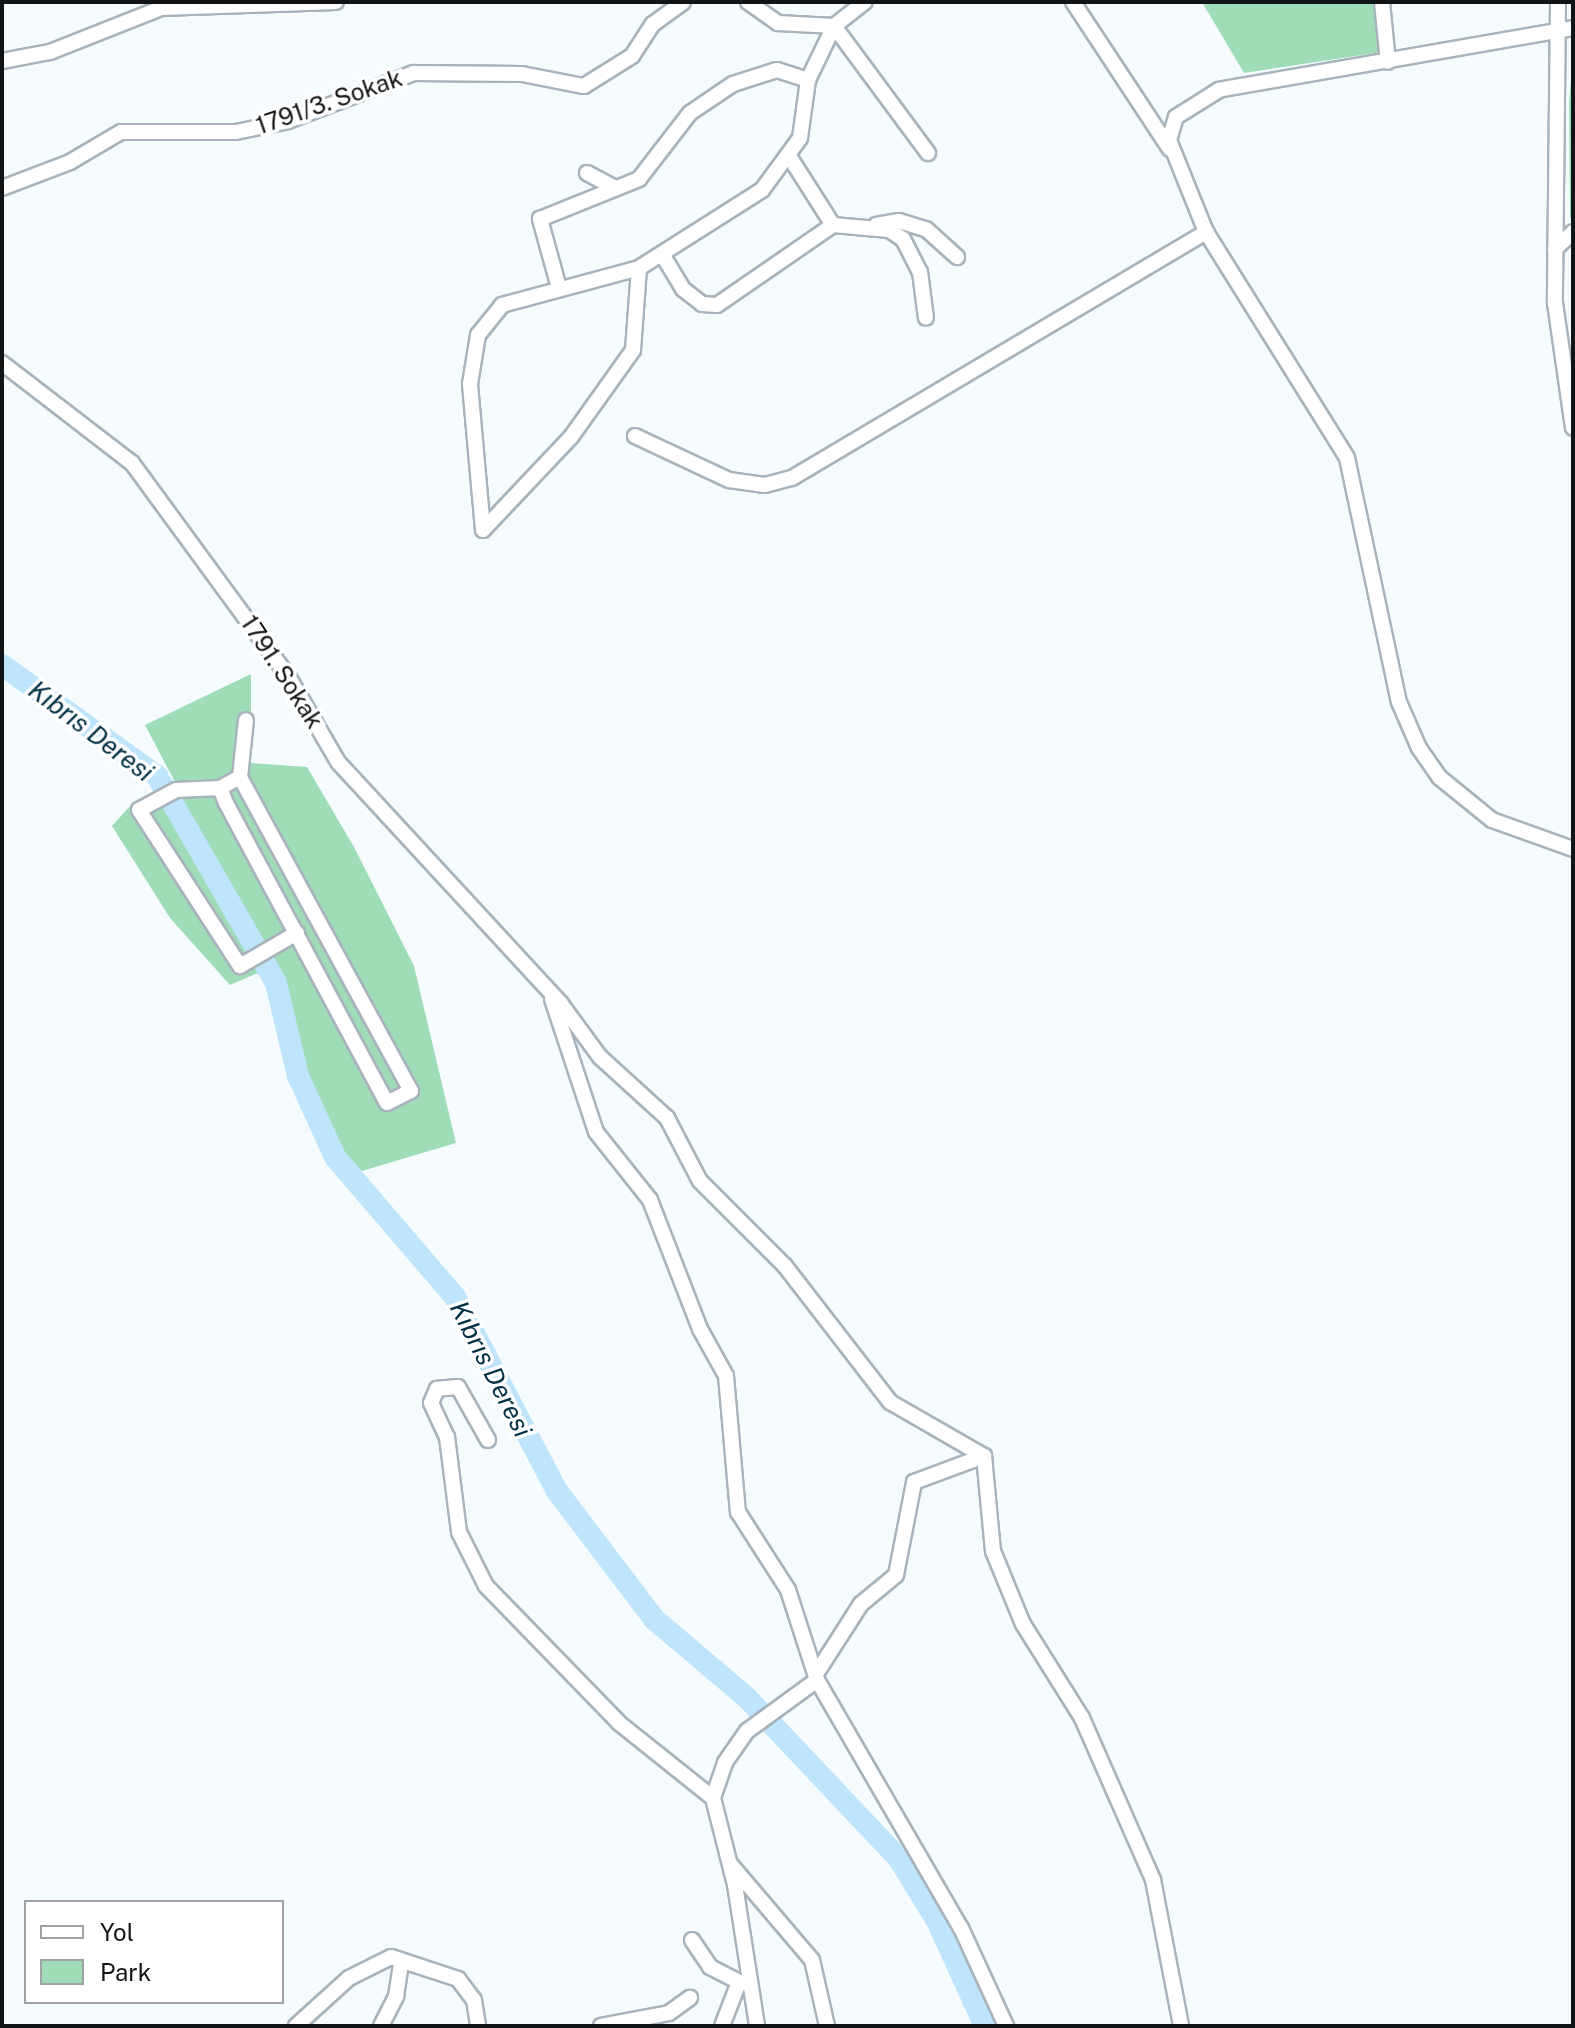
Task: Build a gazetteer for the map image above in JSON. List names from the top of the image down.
{
  "streets": {
    "street": ["1791/3. Sokak", "1791. Sokak"]
  },
  "water": ["Kıbrıs Deresi"],
  "legend": ["Yol", "Park"]
}
